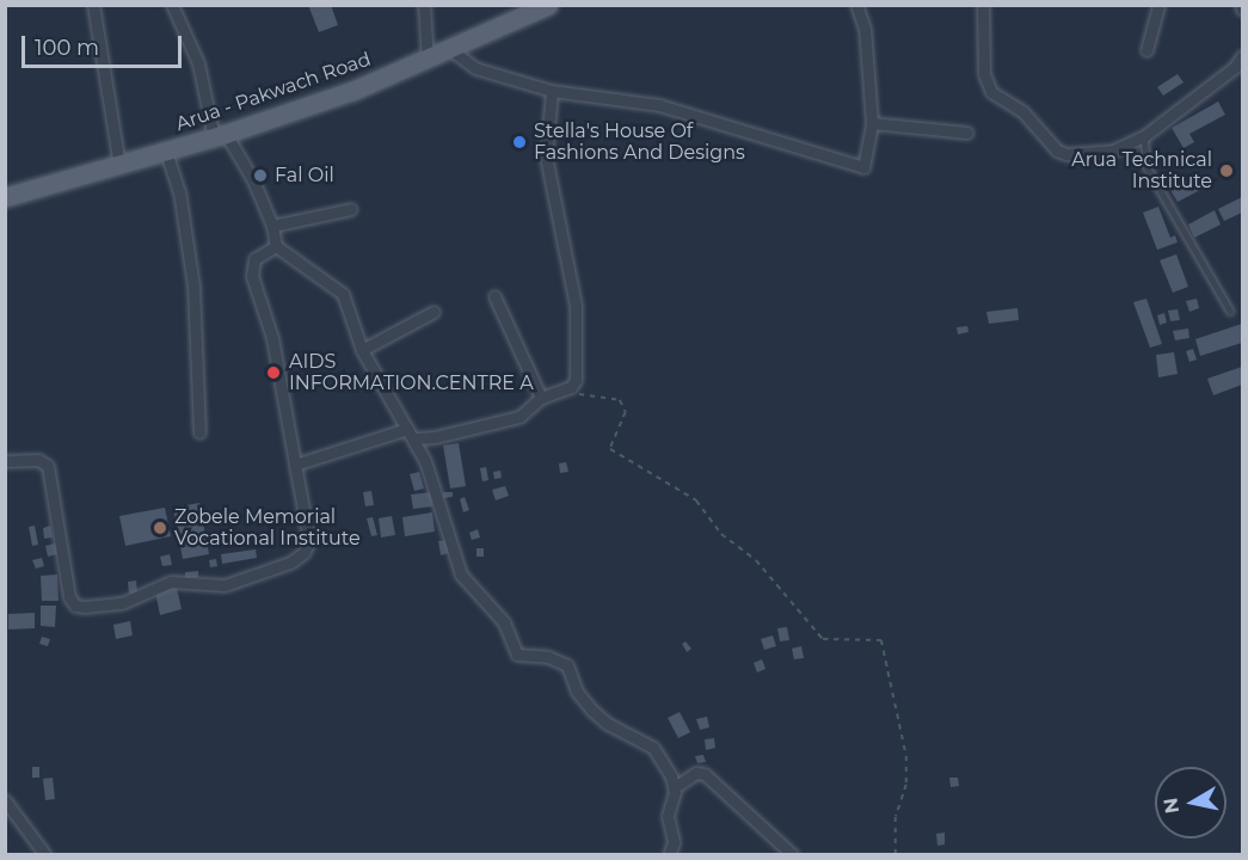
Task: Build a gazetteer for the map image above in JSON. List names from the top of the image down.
{
  "streets": {
    "main road": ["Arua - Pakwach Road"]
  },
  "places": [
    "Stella's House Of Fashions And Designs",
    "Arua Technical Institute",
    "Fal Oil",
    "AIDS INFORMATION.CENTRE A",
    "Zobele Memorial Vocational Institute"
  ],
  "scale_bar": "100 m",
  "north": "left"
}
